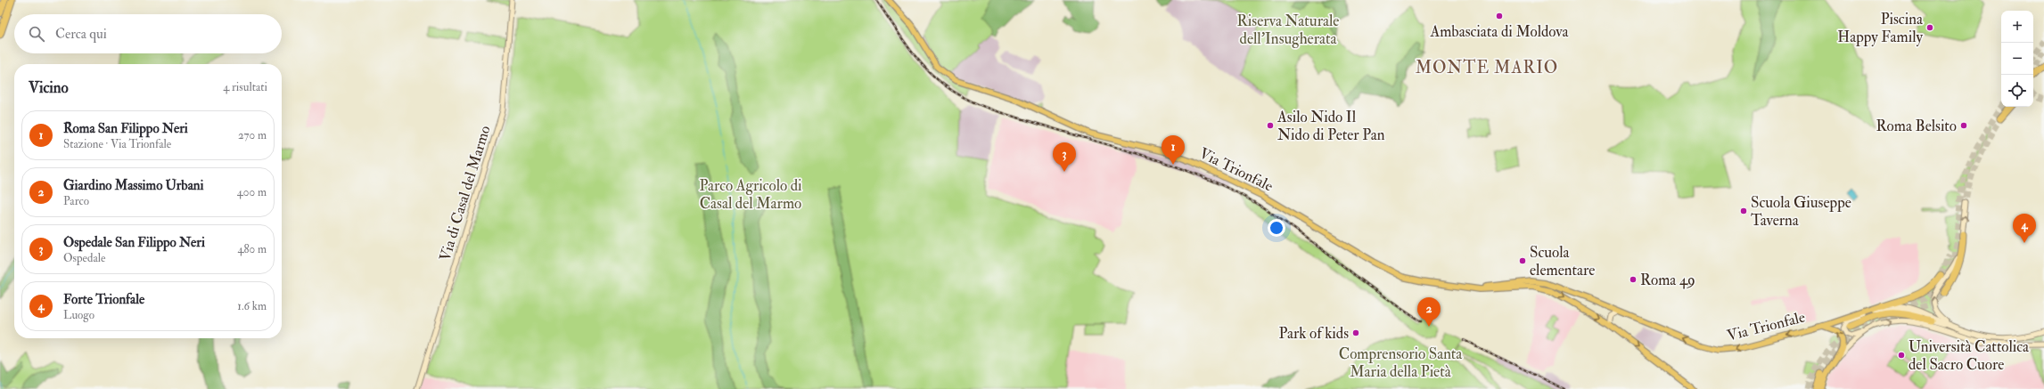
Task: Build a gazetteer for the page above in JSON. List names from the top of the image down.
{
  "streets": {
    "main road": ["Via Trionfale", "Via di Casal del Marmo"]
  },
  "districts": ["MONTE MARIO"],
  "parks": ["Riserva Naturale dell'Insugherata", "Parco Agricolo di Casal del Marmo", "Comprensorio Santa Maria della Pietà"],
  "places": [
    "Ambasciata di Moldova",
    "Piscina Happy Family",
    "Asilo Nido Il Nido di Peter Pan",
    "Roma Belsito",
    "Scuola Giuseppe Taverna",
    "Scuola elementare",
    "Roma 49",
    "Park of kids",
    "Università Cattolica del Sacro Cuore"
  ],
  "page": {
    "map_buttons": ["+", "−"],
    "search": "Cerca qui",
    "heading": ["Vicino", "4 risultati"],
    "list": [
      {
        "mark": "1",
        "name": "Roma San Filippo Neri",
        "note": "Stazione · Via Trionfale",
        "value": "270 m"
      },
      {
        "mark": "2",
        "name": "Giardino Massimo Urbani",
        "note": "Parco",
        "value": "400 m"
      },
      {
        "mark": "3",
        "name": "Ospedale San Filippo Neri",
        "note": "Ospedale",
        "value": "480 m"
      },
      {
        "mark": "4",
        "name": "Forte Trionfale",
        "note": "Luogo",
        "value": "1.6 km"
      }
    ],
    "pins": [
      "1",
      "3",
      "4",
      "2"
    ]
  }
}
